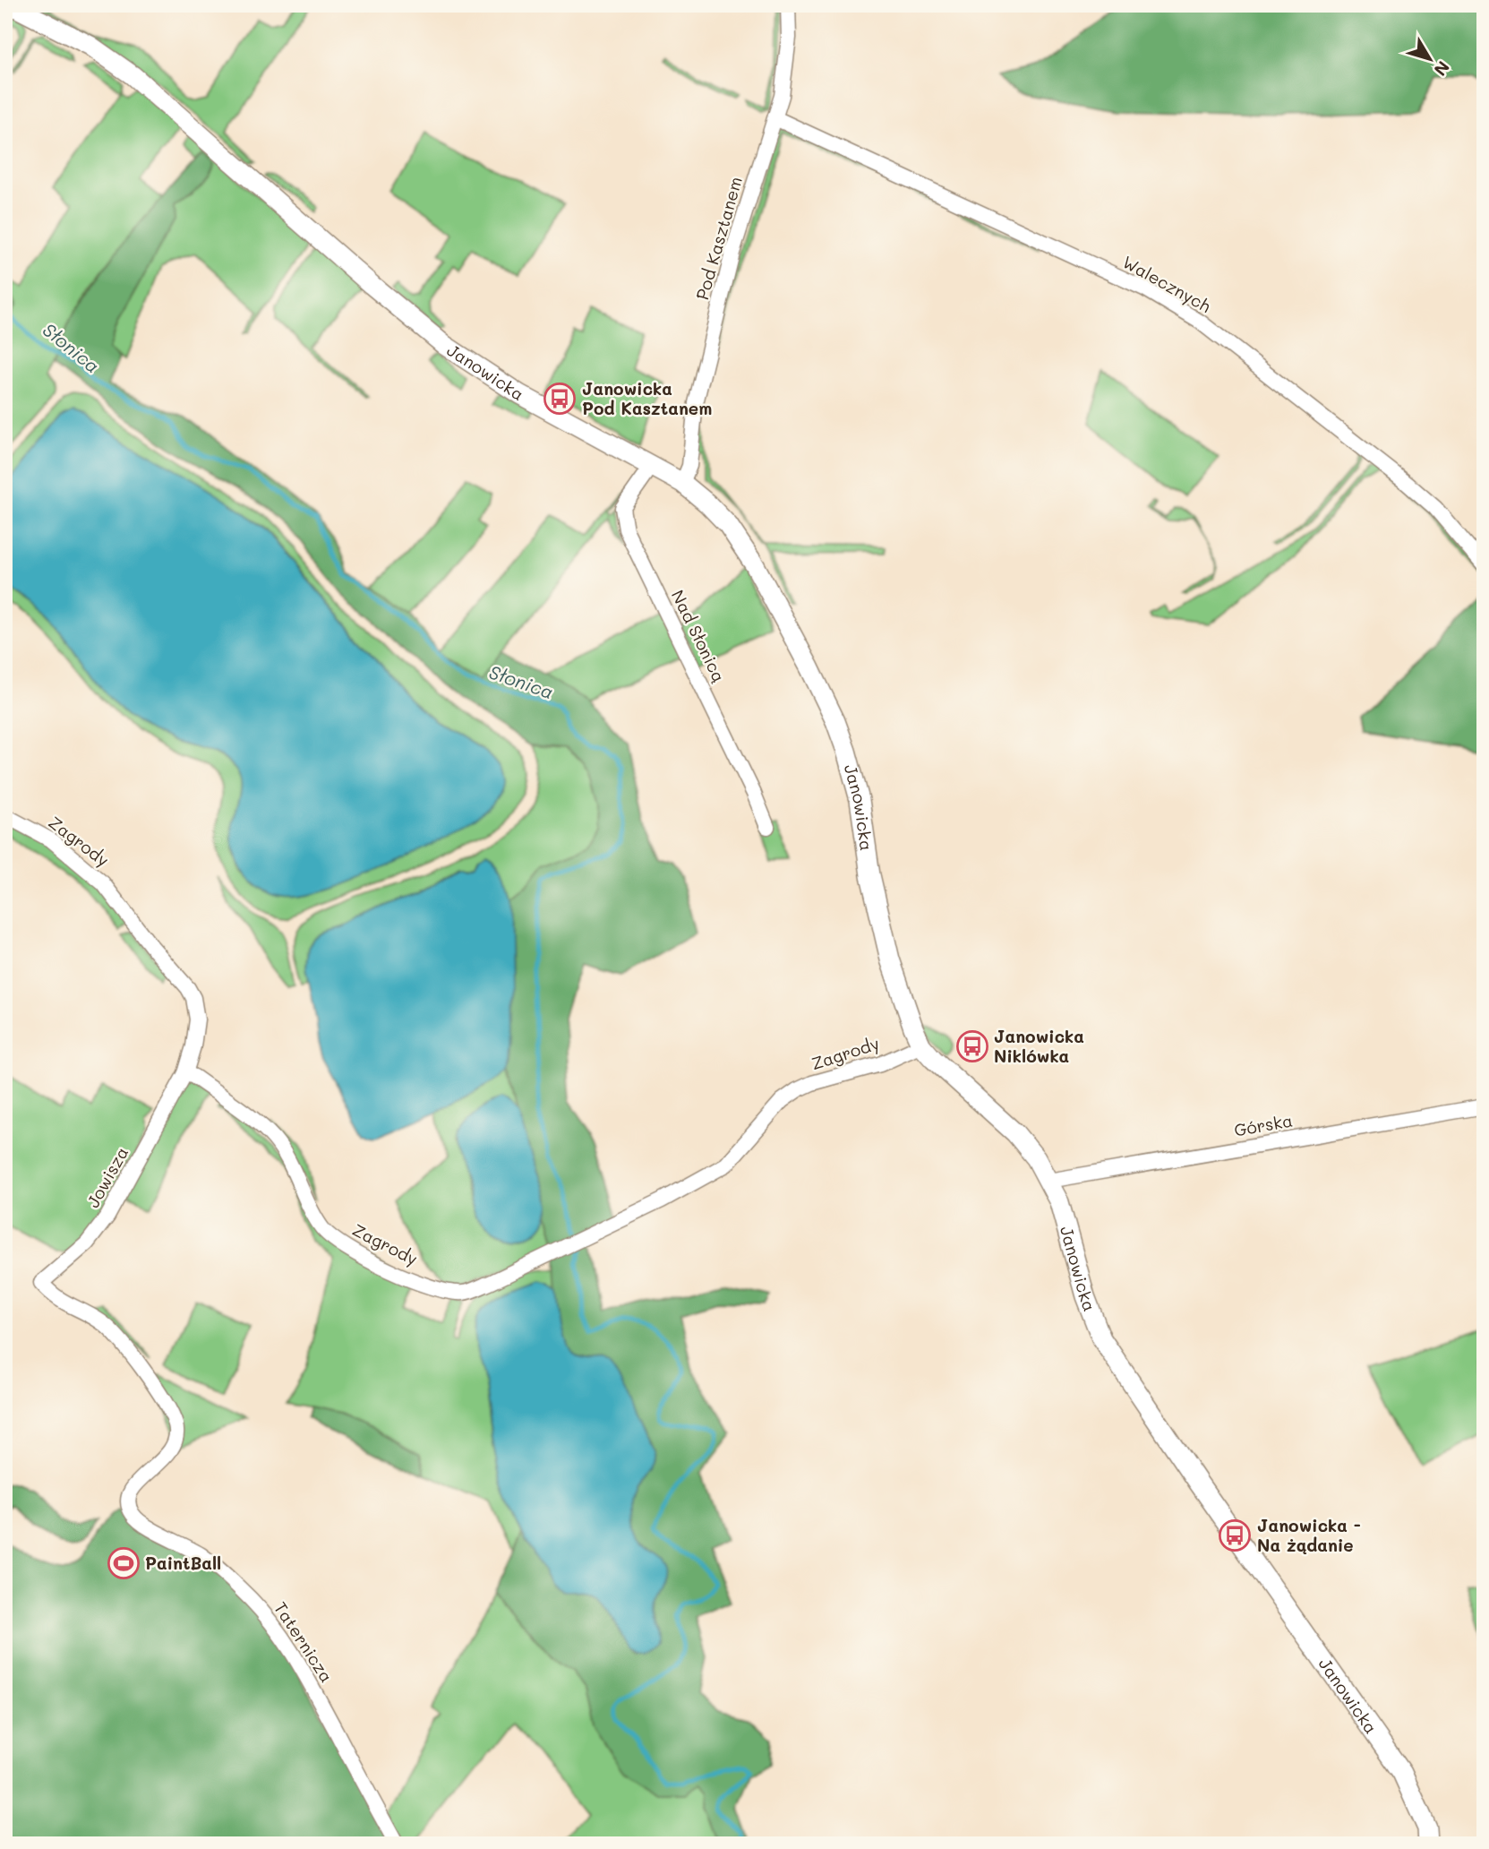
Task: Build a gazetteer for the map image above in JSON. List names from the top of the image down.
{
  "streets": {
    "street": [
      "Pod Kasztanem",
      "Walecznych",
      "Janowicka",
      "Nad Słonicą",
      "Zagrody",
      "Górska",
      "Jowisza",
      "Taternicza"
    ]
  },
  "crossings": [
    ["Pod Kasztanem", "Walecznych"],
    ["Pod Kasztanem", "Janowicka"],
    ["Janowicka", "Nad Słonicą"],
    ["Janowicka", "Zagrody"],
    ["Janowicka", "Górska"],
    ["Zagrody", "Jowisza"],
    ["Jowisza", "Taternicza"]
  ],
  "water": ["Słonica"],
  "places": {
    "bus stop": ["Janowicka Pod Kasztanem", "Janowicka Niklówka", "Janowicka - Na żądanie"],
    "sports": ["PaintBall"]
  },
  "north": "bottom right"
}
